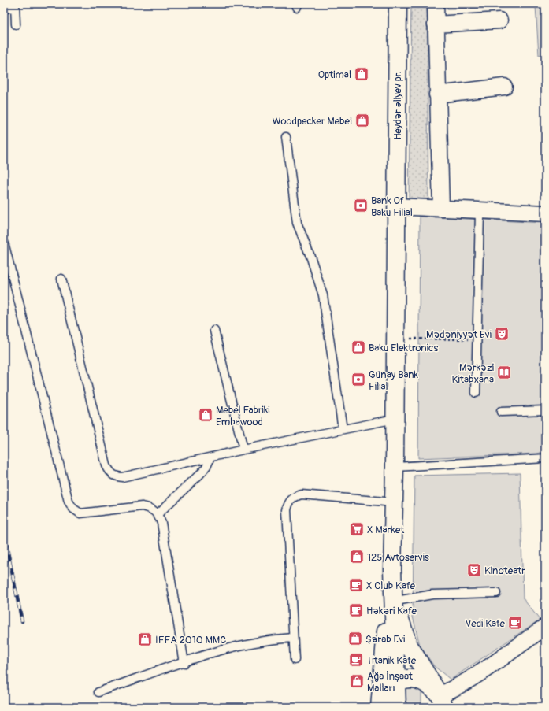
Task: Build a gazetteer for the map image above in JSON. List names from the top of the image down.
{
  "streets": {
    "main road": ["Heydər Əliyev pr."]
  },
  "places": {
    "shop": [
      "Optimal",
      "Woodpecker Mebel",
      "Baku Elektronics",
      "Mebel Fabriki Embawood",
      "125 Avtoservis",
      "Şərab Evi",
      "İFFA 2010 MMC",
      "Ağa İnşaat Malları"
    ],
    "bank": ["Bank Of Baku Filial", "Günay Bank Filial"],
    "theatre": ["Mədəniyyət Evi", "Kinoteatr"],
    "library": ["Mərkəzi Kitabxana"],
    "supermarket": ["X Market"],
    "cafe": [
      "X Club Kafe",
      "Həkəri Kafe",
      "Vedi Kafe",
      "Titanik Kafe"
    ]
  }
}
